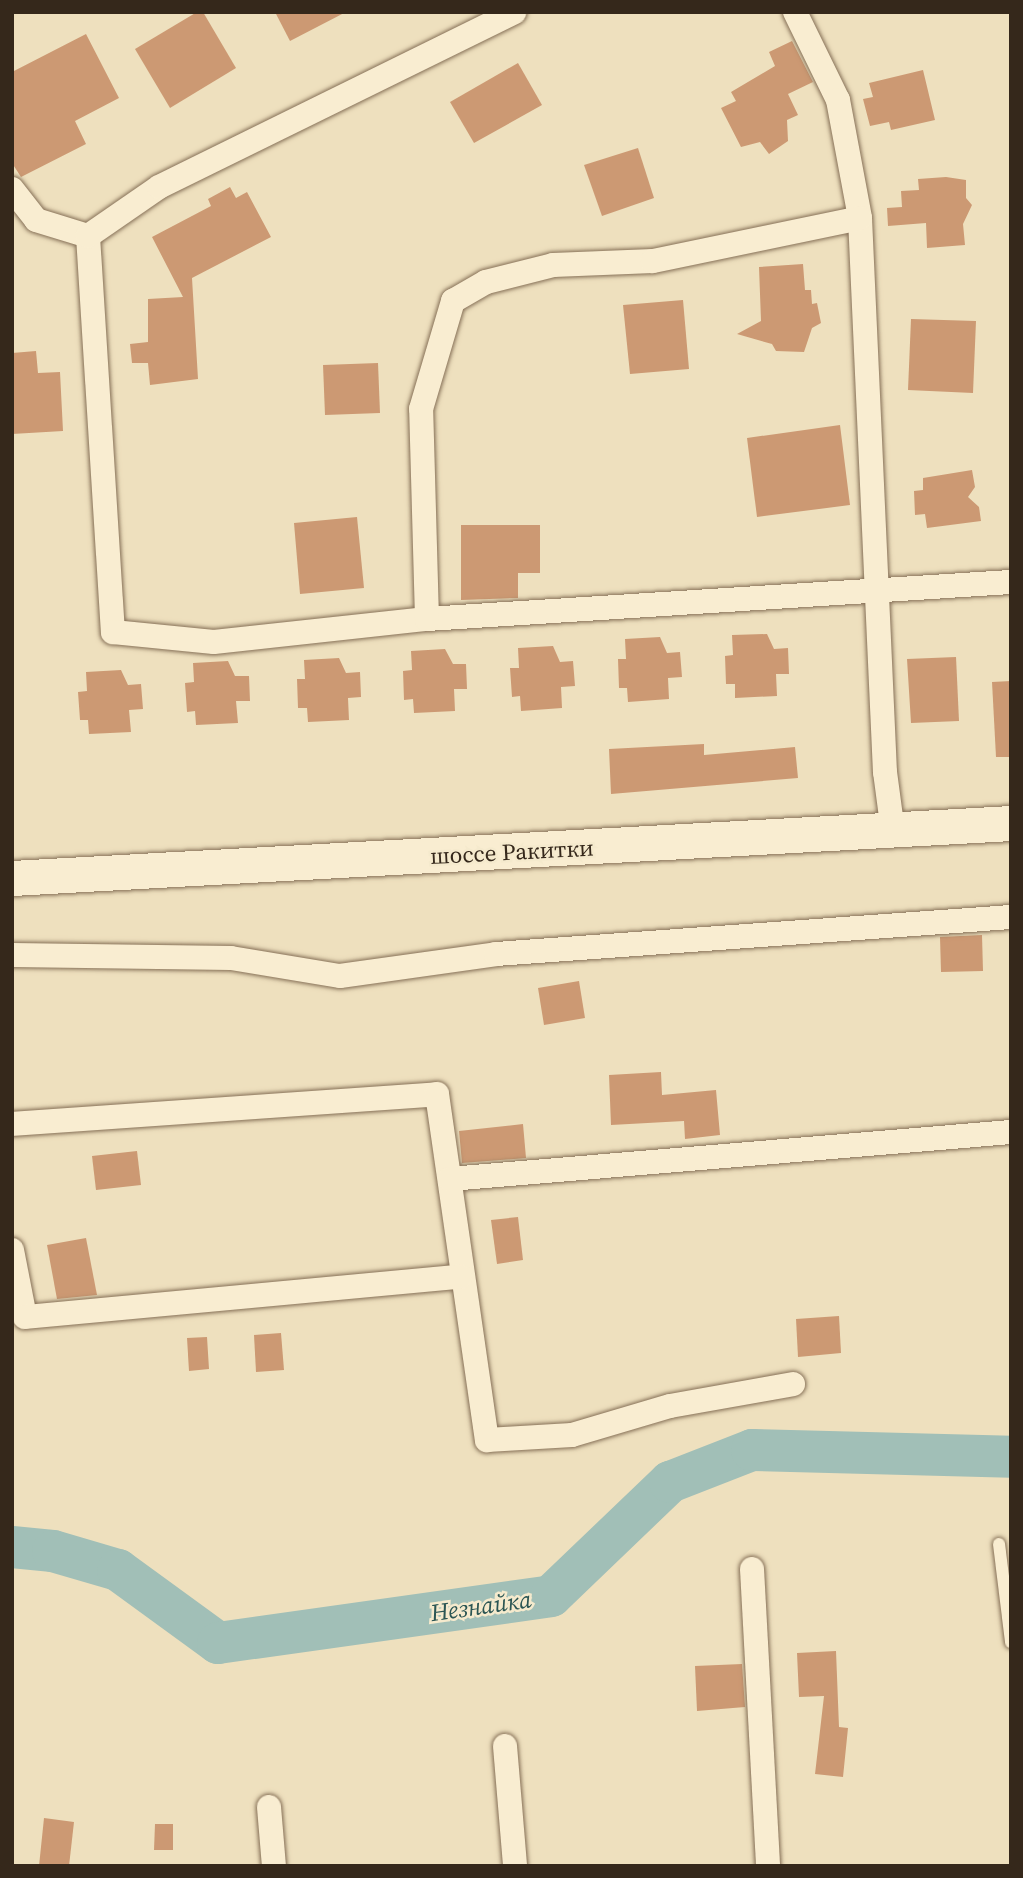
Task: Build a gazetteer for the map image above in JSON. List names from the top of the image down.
{
  "streets": {
    "main road": ["шоссе Ракитки"]
  },
  "water": ["Незнайка"]
}
